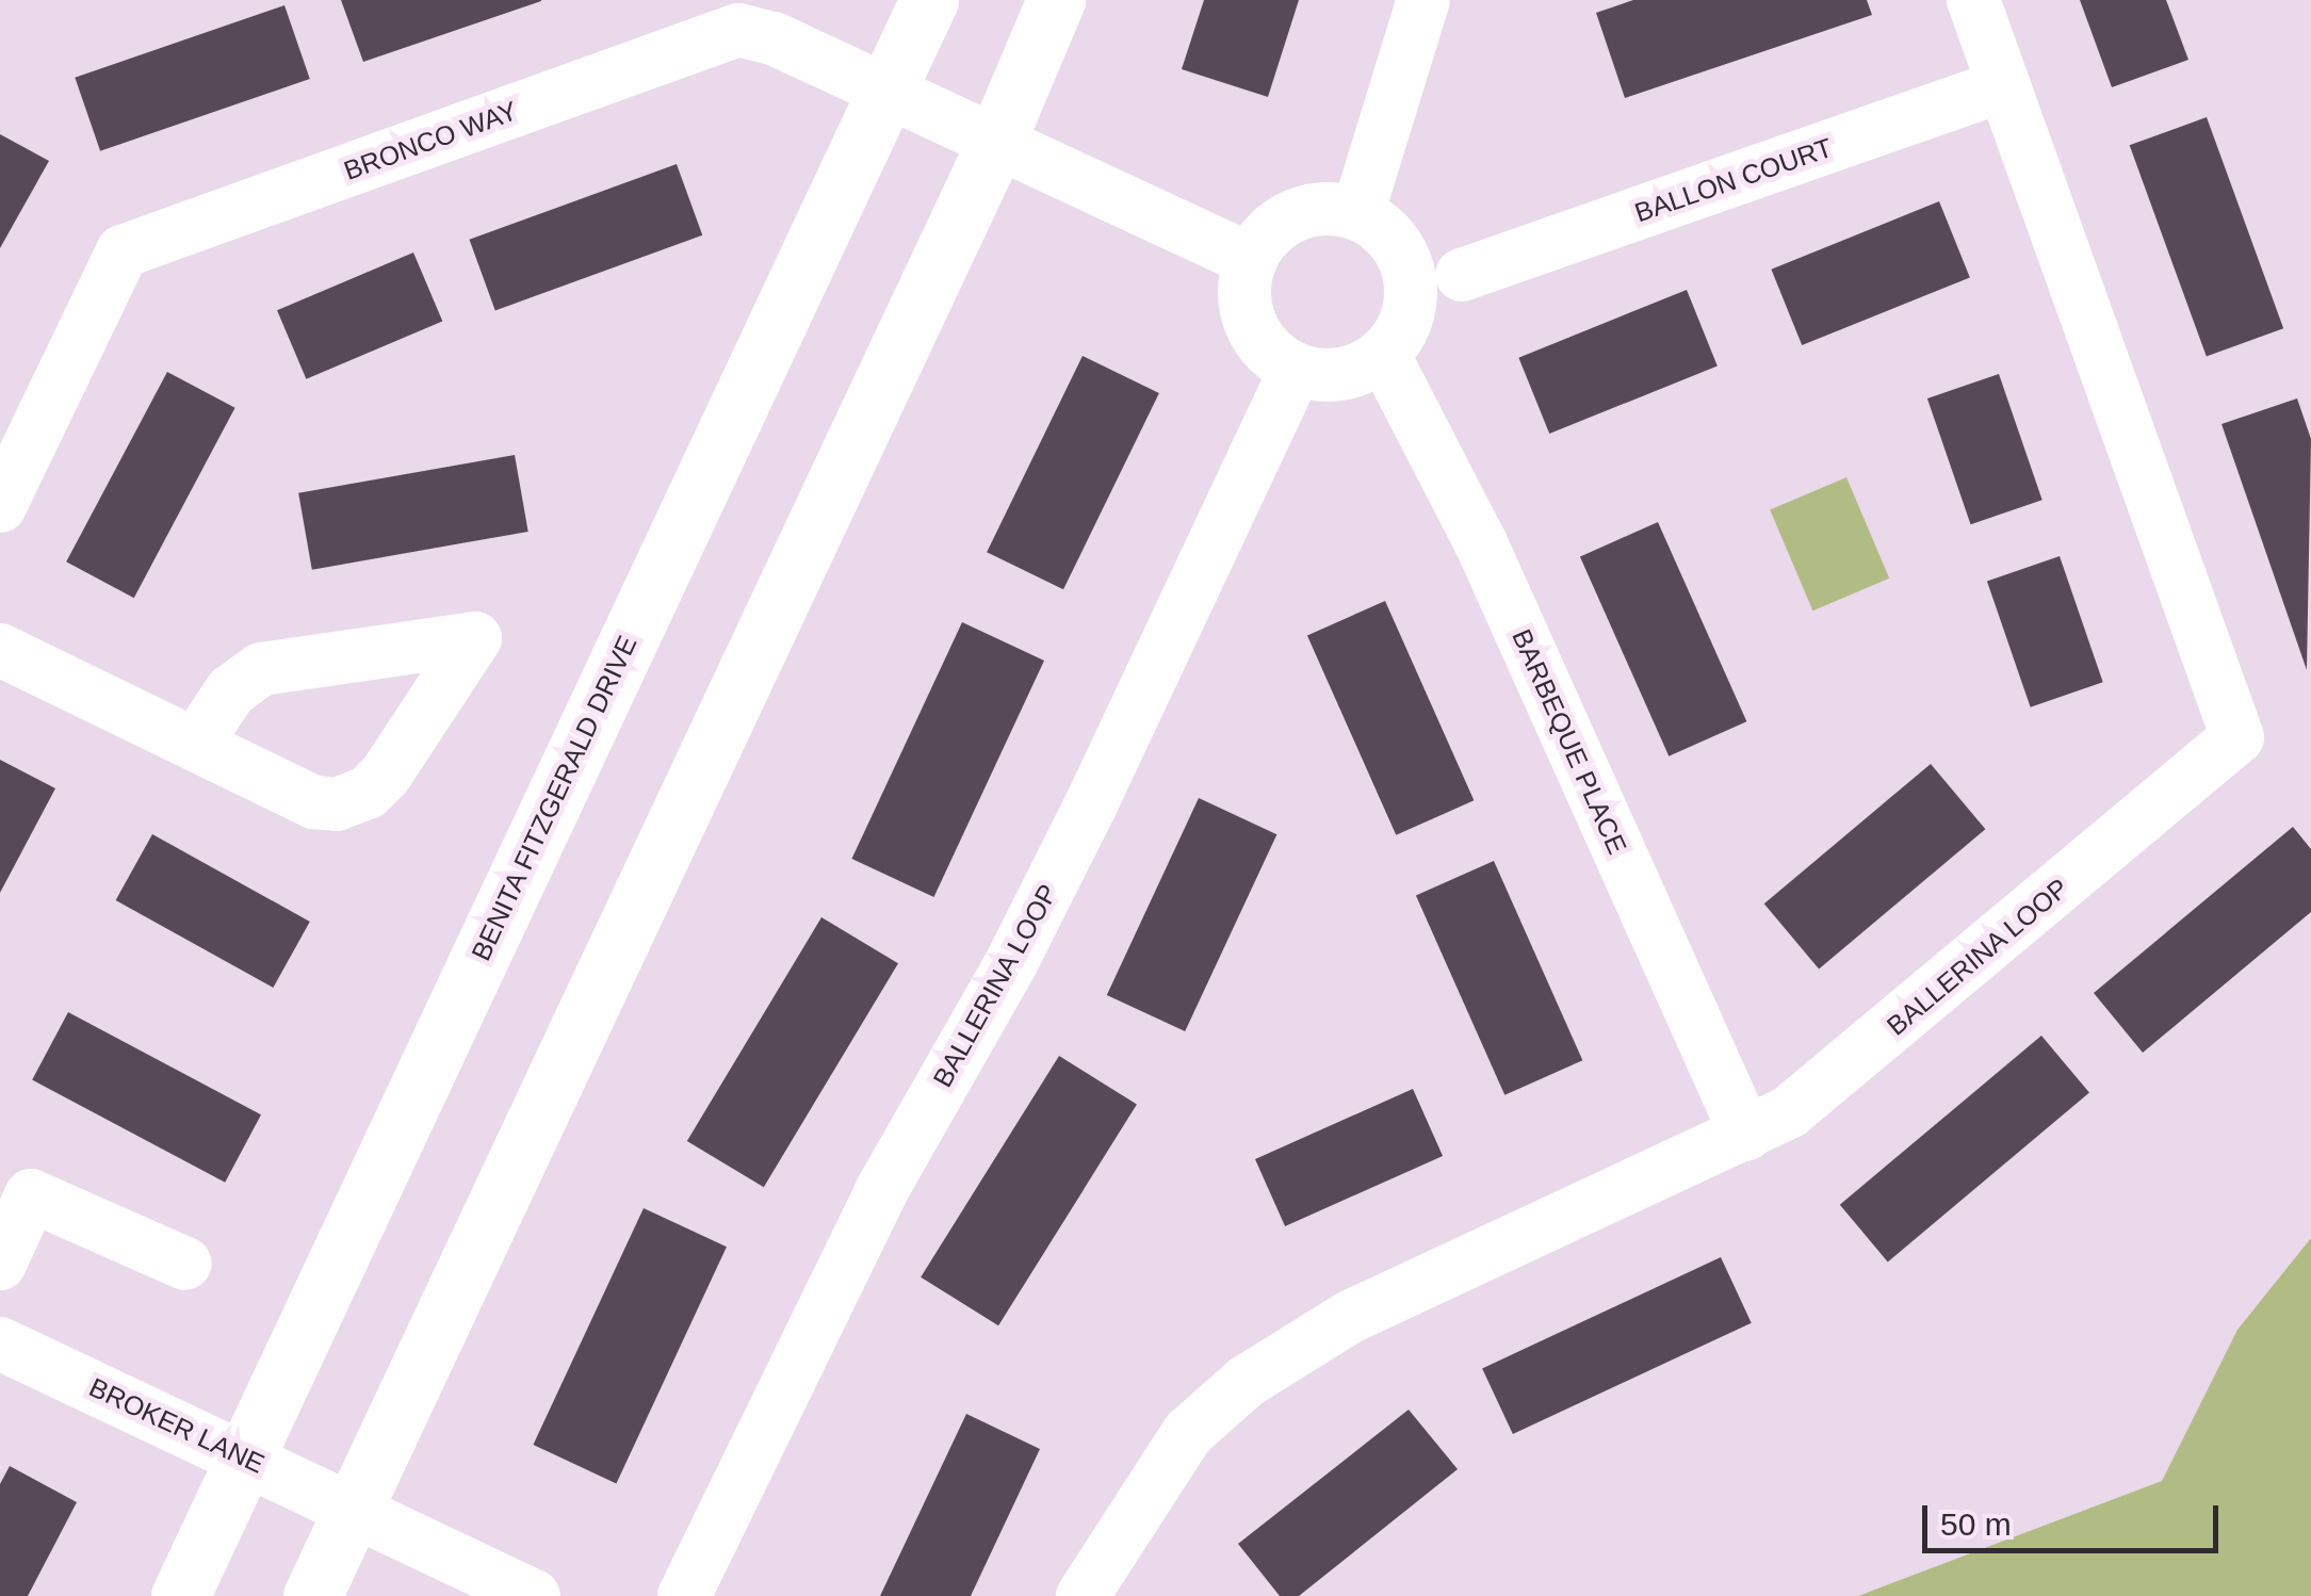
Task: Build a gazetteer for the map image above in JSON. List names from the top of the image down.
{
  "streets": {
    "main road": ["BENITA FITZGERALD DRIVE"],
    "street": [
      "BRONCO WAY",
      "BALLON COURT",
      "BARBEQUE PLACE",
      "BALLERINA LOOP",
      "BROKER LANE"
    ]
  },
  "crossings": [
    ["BRONCO WAY", "BENITA FITZGERALD DRIVE"],
    ["BALLON COURT", "BALLERINA LOOP"],
    ["BARBEQUE PLACE", "BALLERINA LOOP"],
    ["BENITA FITZGERALD DRIVE", "BROKER LANE"]
  ],
  "scale_bar": "50 m"
}
